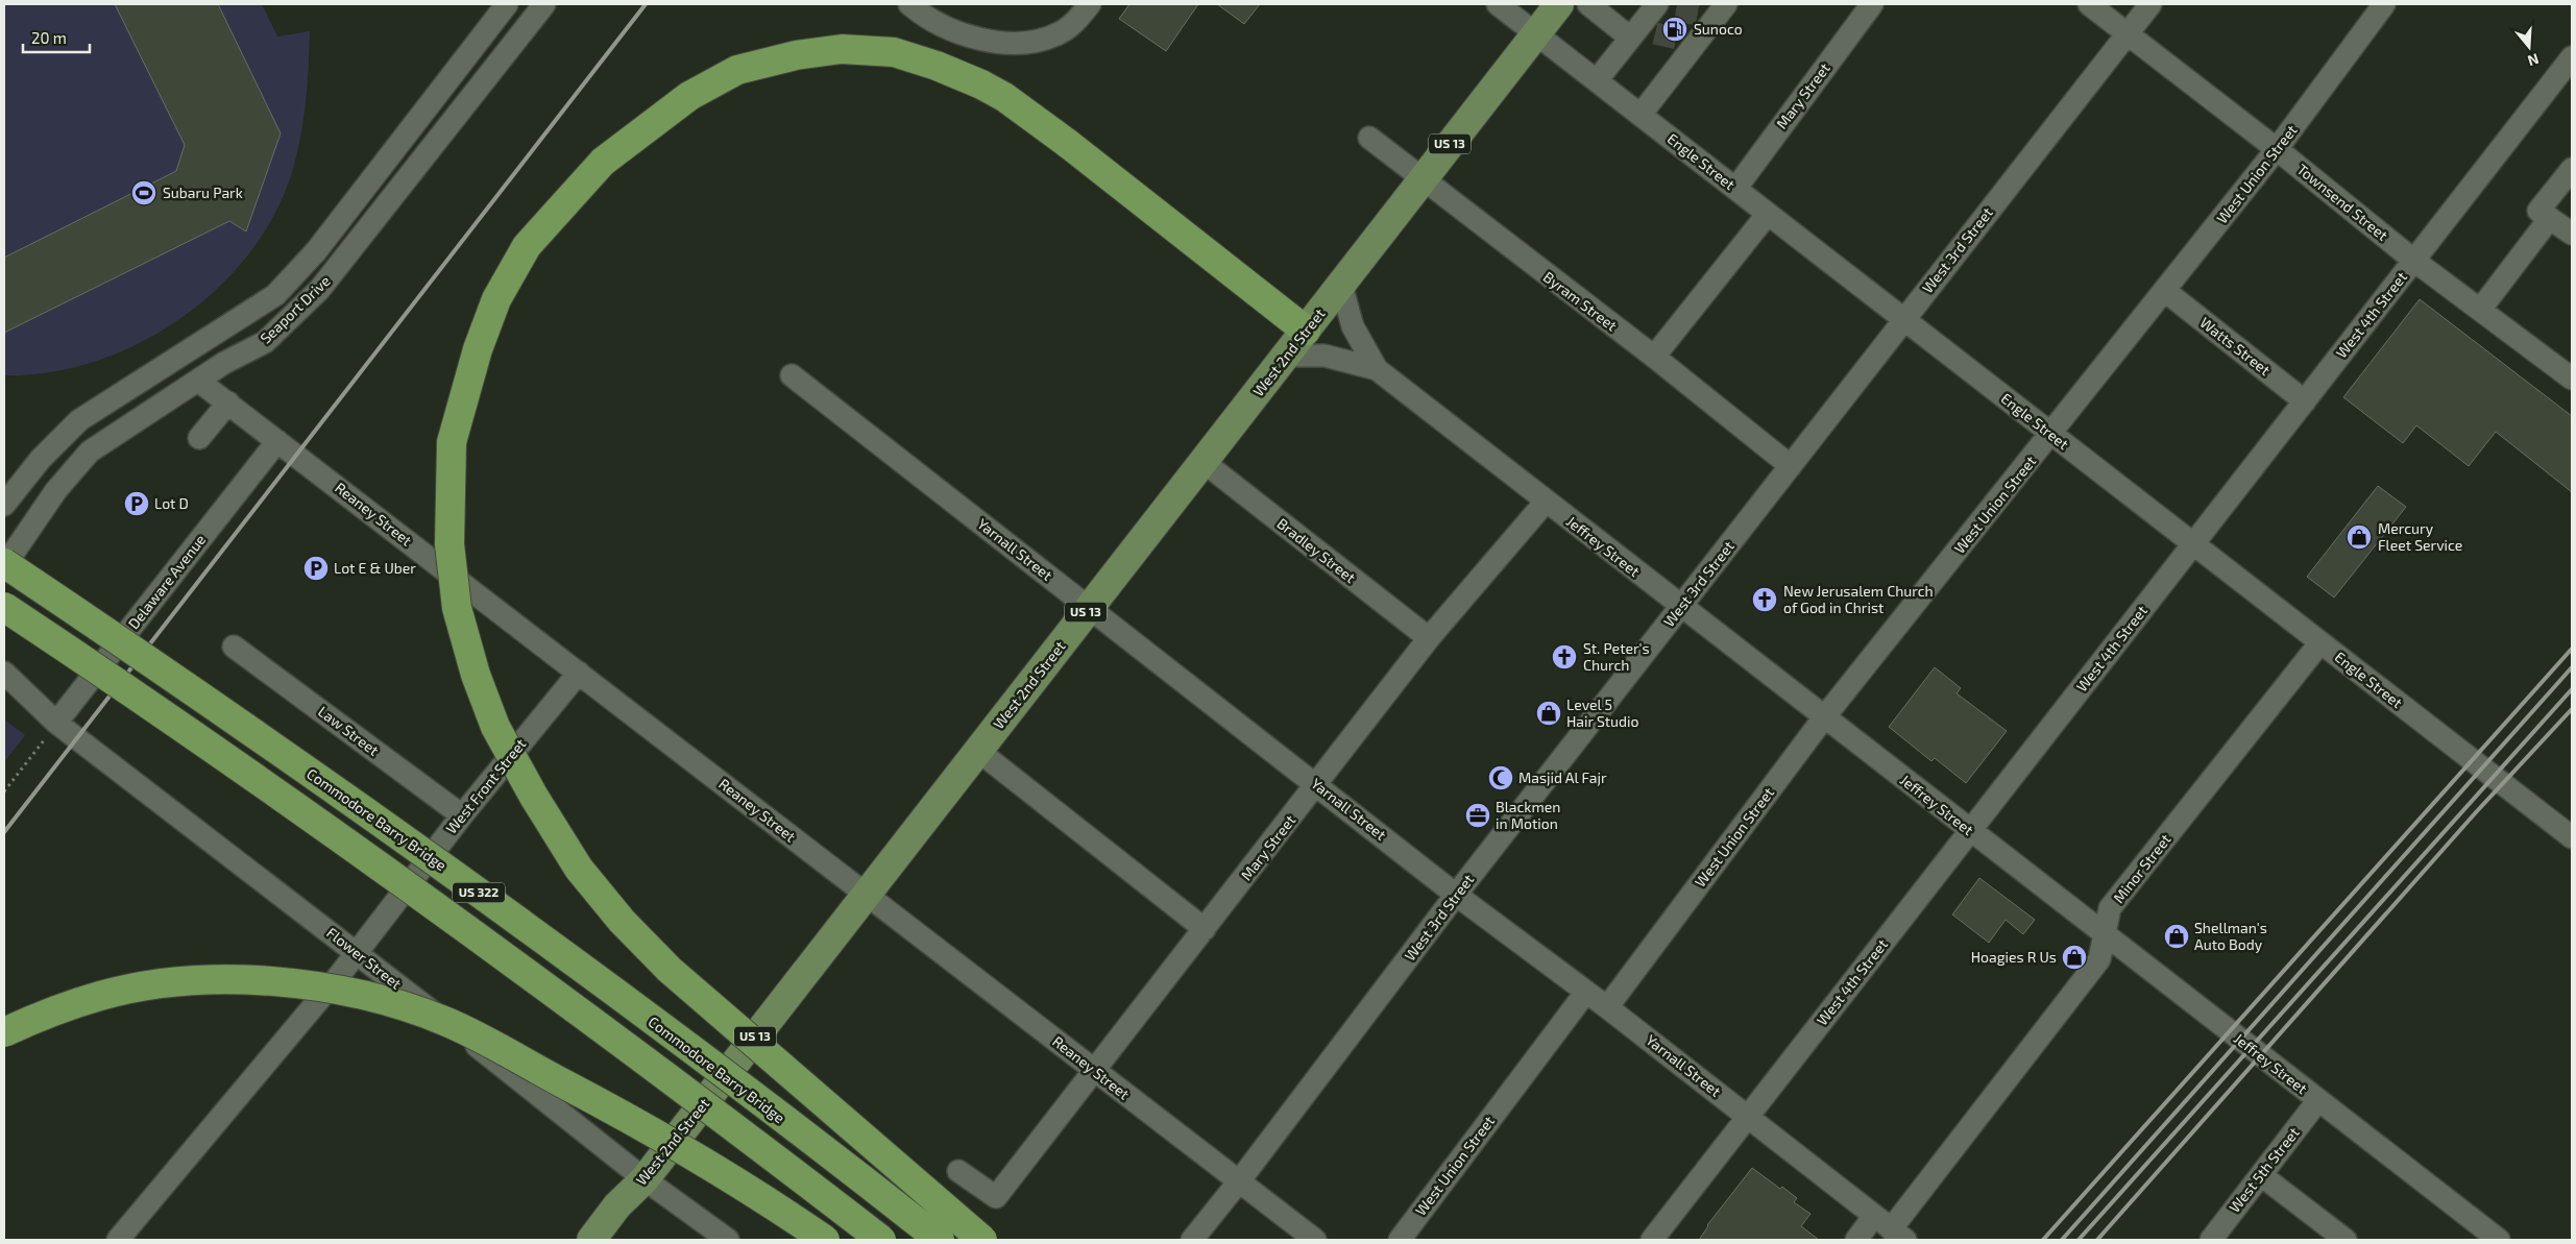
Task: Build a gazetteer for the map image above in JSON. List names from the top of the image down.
{
  "streets": {
    "highway": ["Commodore Barry Bridge", "US 322"],
    "main road": ["US 13", "West 2nd Street"],
    "street": [
      "Mary Street",
      "Engle Street",
      "West Union Street",
      "Townsend Street",
      "West 3rd Street",
      "Byram Street",
      "Seaport Drive",
      "West 4th Street",
      "Watts Street",
      "Reaney Street",
      "Jeffrey Street",
      "Yarnall Street",
      "Bradley Street",
      "Delaware Avenue",
      "Law Street",
      "West Front Street",
      "Minor Street",
      "Flower Street",
      "West 5th Street"
    ]
  },
  "crossings": [
    ["Mary Street", "Engle Street"],
    ["Mary Street", "Reaney Street"],
    ["Mary Street", "Jeffrey Street"],
    ["Mary Street", "Yarnall Street"],
    ["Mary Street", "Bradley Street"],
    ["Engle Street", "West Union Street"],
    ["Engle Street", "West 3rd Street"],
    ["Engle Street", "West 4th Street"],
    ["Engle Street", "West 2nd Street"],
    ["Engle Street", "Minor Street"],
    ["West Union Street", "Townsend Street"],
    ["West Union Street", "Watts Street"],
    ["West Union Street", "Jeffrey Street"],
    ["West Union Street", "Yarnall Street"],
    ["Townsend Street", "West 3rd Street"],
    ["Townsend Street", "West 4th Street"],
    ["West 3rd Street", "Byram Street"],
    ["West 3rd Street", "Reaney Street"],
    ["West 3rd Street", "Jeffrey Street"],
    ["West 3rd Street", "Yarnall Street"],
    ["Byram Street", "West 2nd Street"],
    ["Seaport Drive", "Reaney Street"],
    ["Seaport Drive", "Commodore Barry Bridge"],
    ["West 4th Street", "Watts Street"],
    ["West 4th Street", "Jeffrey Street"],
    ["West 4th Street", "Yarnall Street"],
    ["West 2nd Street", "Reaney Street"],
    ["West 2nd Street", "Yarnall Street"],
    ["West 2nd Street", "Bradley Street"],
    ["West 2nd Street", "Flower Street"],
    ["Reaney Street", "Delaware Avenue"],
    ["Reaney Street", "West Front Street"],
    ["Jeffrey Street", "Minor Street"],
    ["Jeffrey Street", "West 5th Street"],
    ["Yarnall Street", "Minor Street"],
    ["Delaware Avenue", "Flower Street"],
    ["Law Street", "West Front Street"],
    ["West Front Street", "Flower Street"]
  ],
  "places": {
    "fuel station": ["Sunoco"],
    "sports": ["Subaru Park"],
    "parking": ["Lot D", "Lot E & Uber"],
    "shop": [
      "Mercury Fleet Service",
      "Level 5 Hair Studio",
      "Shellman's Auto Body",
      "Hoagies R Us"
    ],
    "church": ["New Jerusalem Church of God in Christ", "St. Peter's Church"],
    "mosque": ["Masjid Al Fajr"],
    "office": ["Blackmen in Motion"]
  },
  "scale_bar": "20 m",
  "north": "bottom"
}
